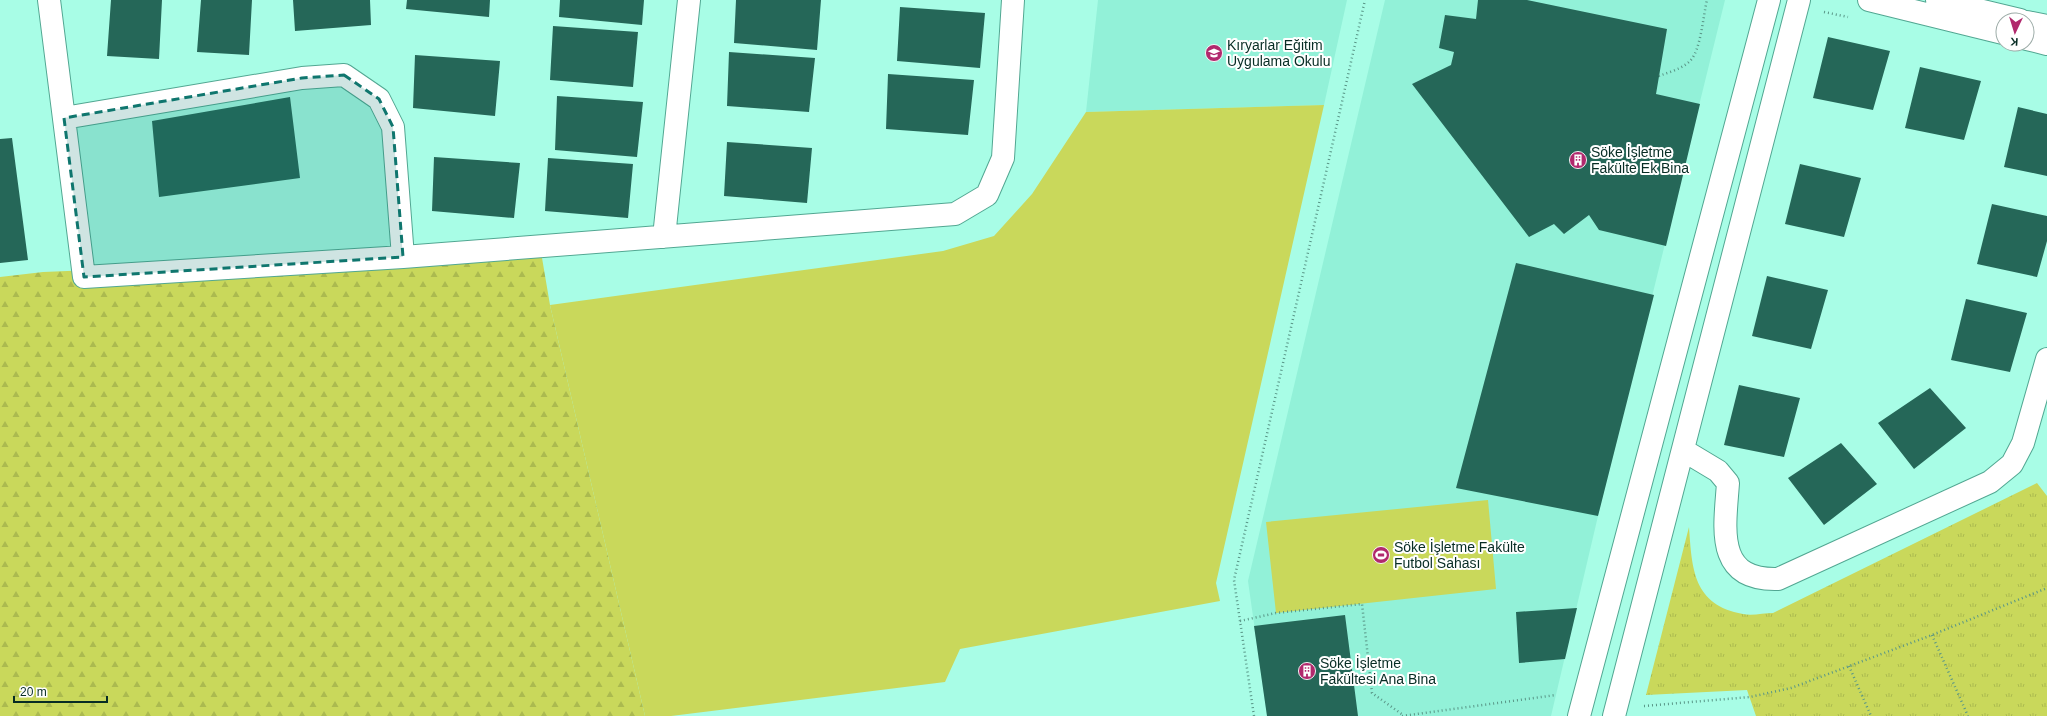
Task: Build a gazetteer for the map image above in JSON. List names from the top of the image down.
{
  "places": {
    "school or university": ["Kıryarlar Eğitim Uygulama Okulu"],
    "building": ["Söke İşletme Fakülte Ek Bina", "Söke İşletme Fakültesi Ana Bina"],
    "sports": ["Söke İşletme Fakülte Futbol Sahası"]
  },
  "scale_bar": "20 m",
  "north": "bottom"
}
